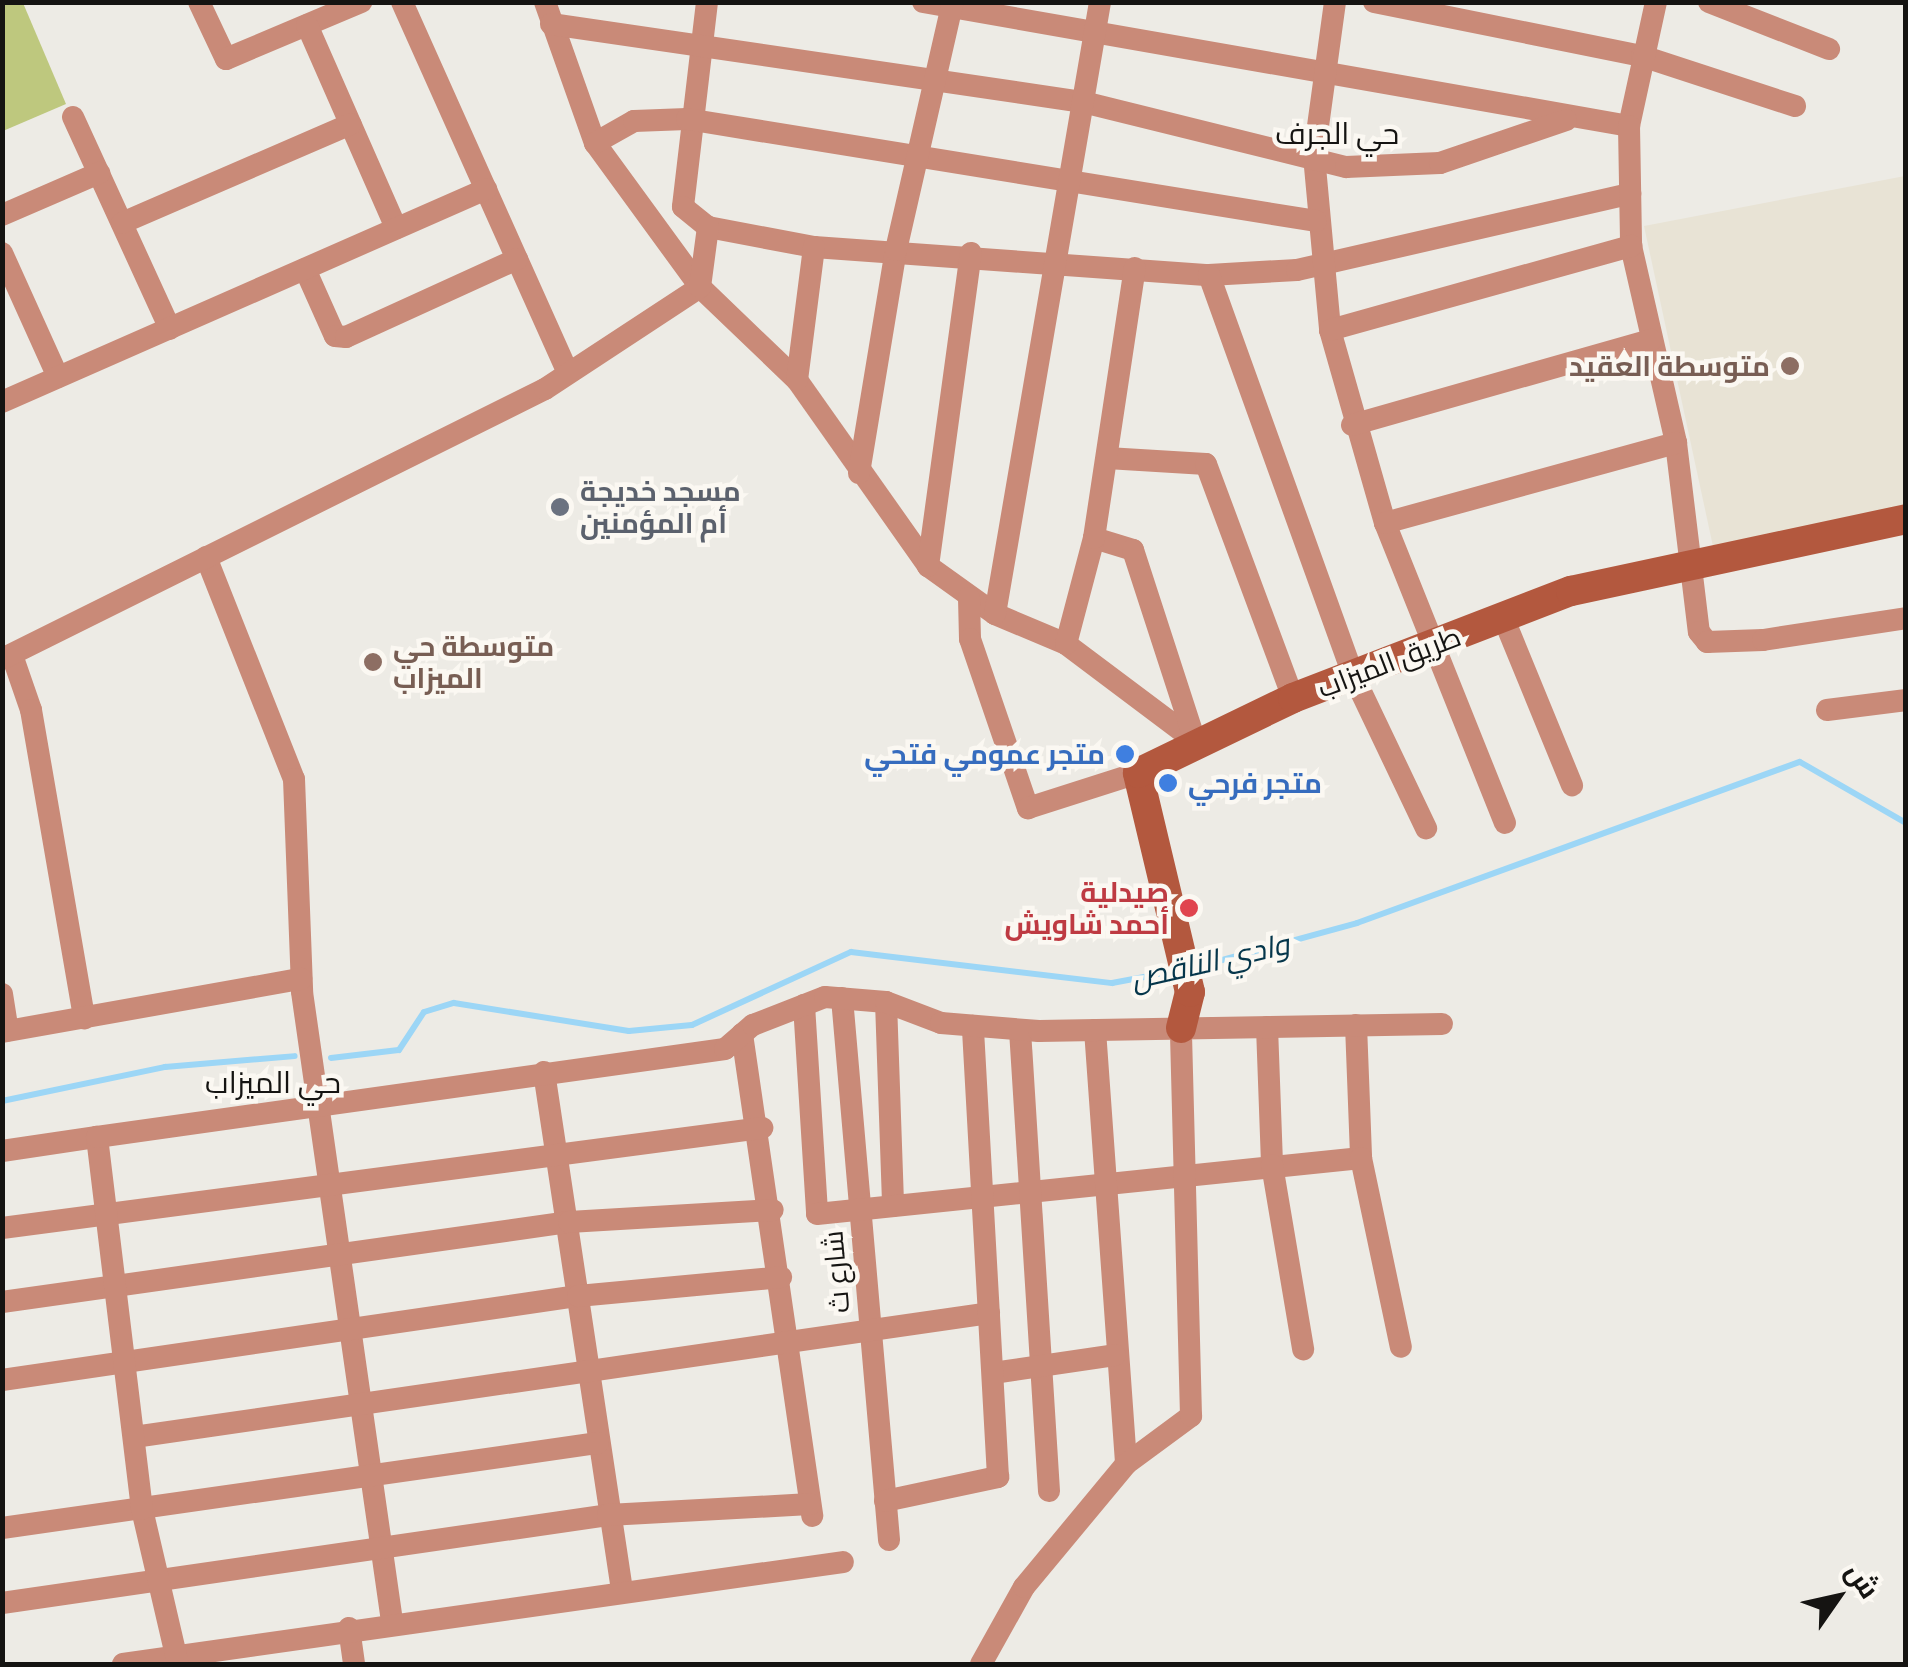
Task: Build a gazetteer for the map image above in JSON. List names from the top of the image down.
{
  "streets": {
    "street": ["طريق الميزاب", "شارع ث"]
  },
  "districts": ["حي الجرف", "حي الميزاب"],
  "water": ["وادي الناقص"],
  "places": [
    "متوسطة العقيد",
    "مسجد خديجة أم المؤمنين",
    "متوسطة حي الميزاب",
    "متجر عمومي فتحي",
    "متجر فرحي",
    "صيدلية أحمد شاويش"
  ],
  "north": "top right"
}
